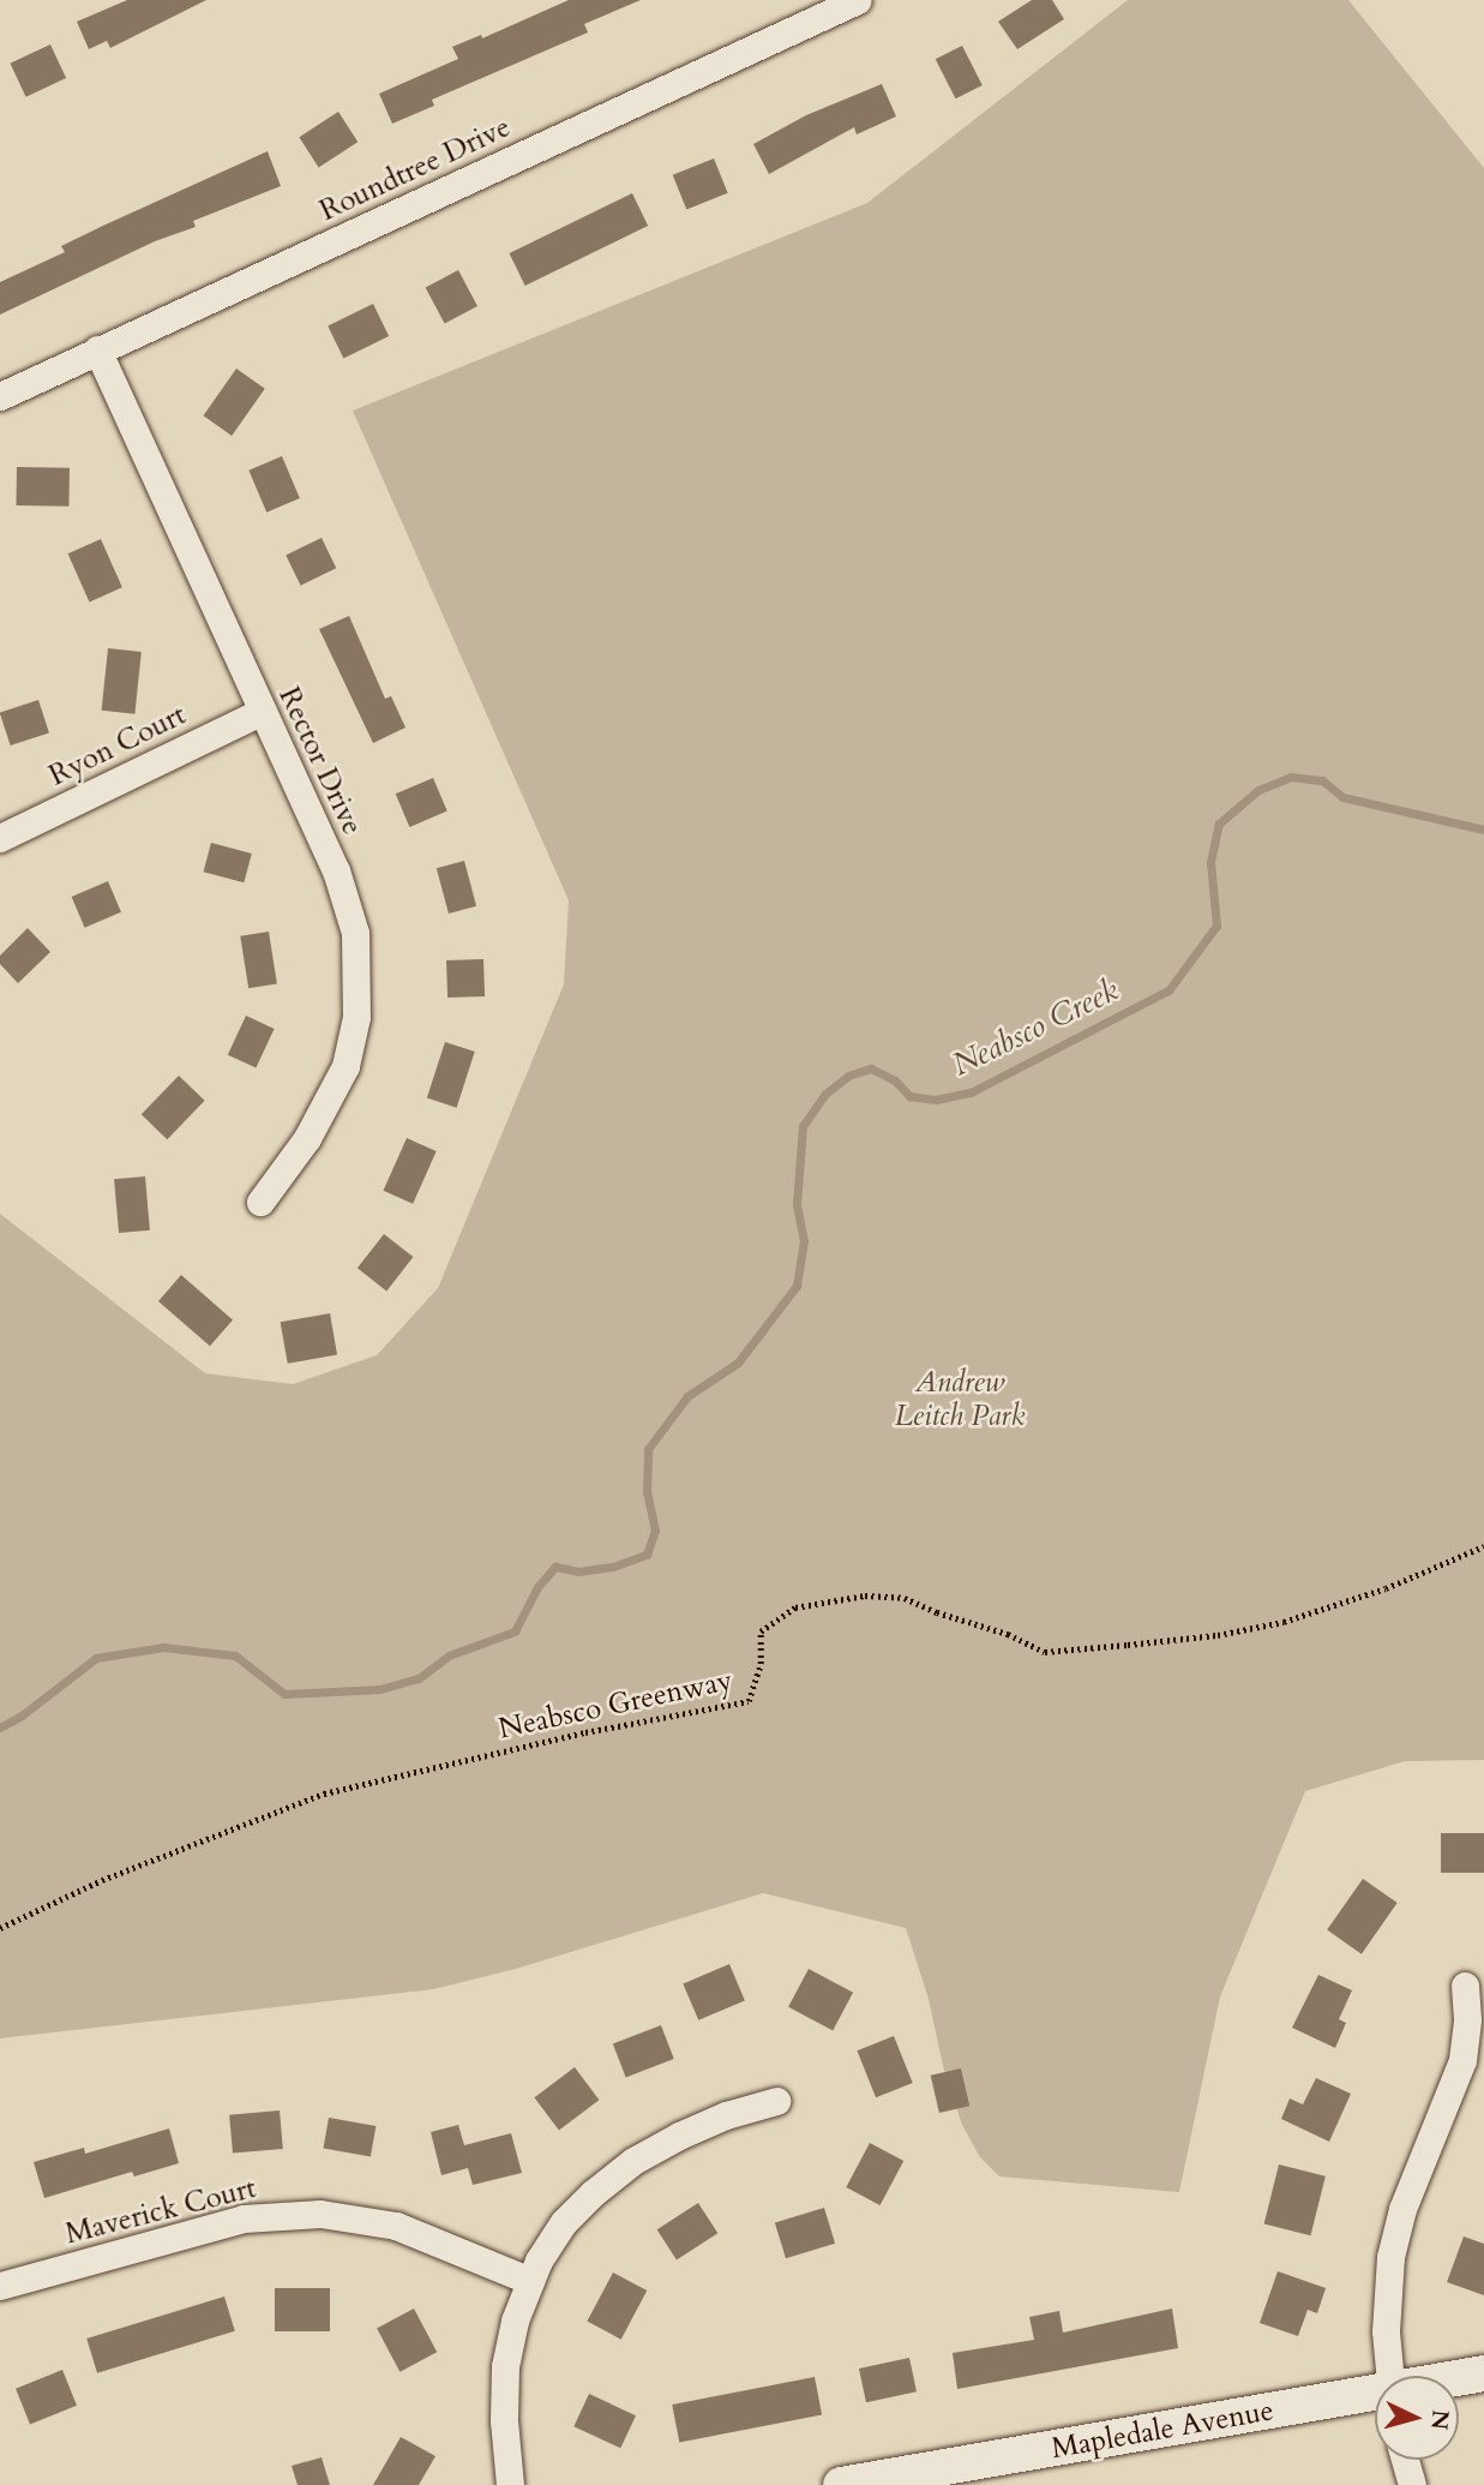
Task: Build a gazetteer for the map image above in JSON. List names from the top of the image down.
{
  "streets": {
    "street": [
      "Roundtree Drive",
      "Ryon Court",
      "Rector Drive",
      "Maverick Court",
      "Mapledale Avenue"
    ],
    "path": ["Neabsco Greenway"]
  },
  "crossings": [
    ["Roundtree Drive", "Rector Drive"],
    ["Ryon Court", "Rector Drive"]
  ],
  "water": ["Neabsco Creek"],
  "parks": ["Andrew Leitch Park"],
  "north": "right"
}
